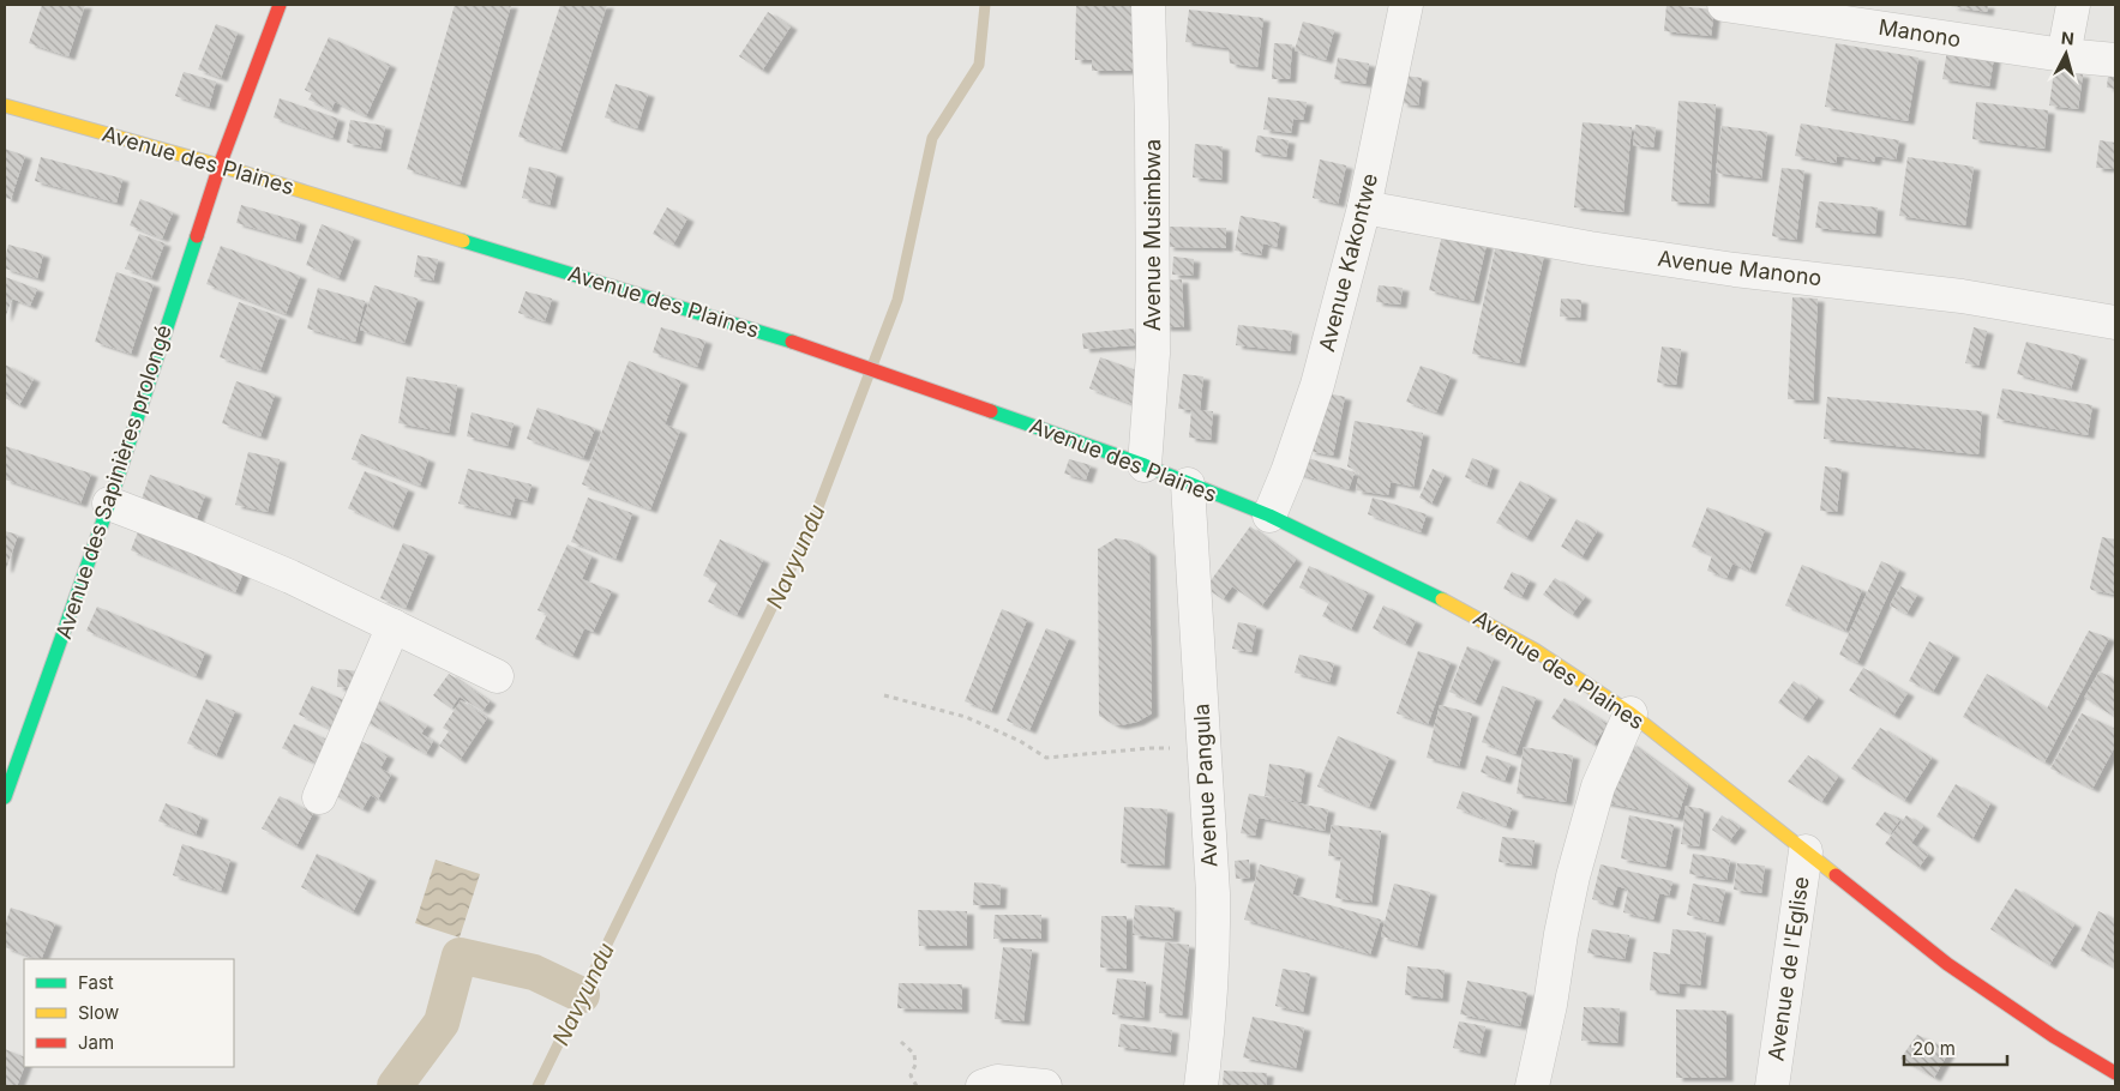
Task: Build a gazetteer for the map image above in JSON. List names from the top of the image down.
{
  "streets": {
    "street": [
      "Manono",
      "Avenue des Plaines",
      "Avenue Musimbwa",
      "Avenue Kakontwe",
      "Avenue Manono",
      "Avenue des Sapinières prolongé",
      "Avenue Pangula",
      "Avenue de l'Eglise"
    ]
  },
  "crossings": [
    ["Avenue des Plaines", "Avenue Musimbwa"],
    ["Avenue des Plaines", "Avenue Kakontwe"],
    ["Avenue des Plaines", "Avenue des Sapinières prolongé"],
    ["Avenue des Plaines", "Avenue Pangula"],
    ["Avenue des Plaines", "Avenue de l'Eglise"],
    ["Avenue Kakontwe", "Avenue Manono"]
  ],
  "water": ["Navyundu"],
  "legend": ["Fast", "Slow", "Jam"],
  "scale_bar": "20 m",
  "north": "top"
}
